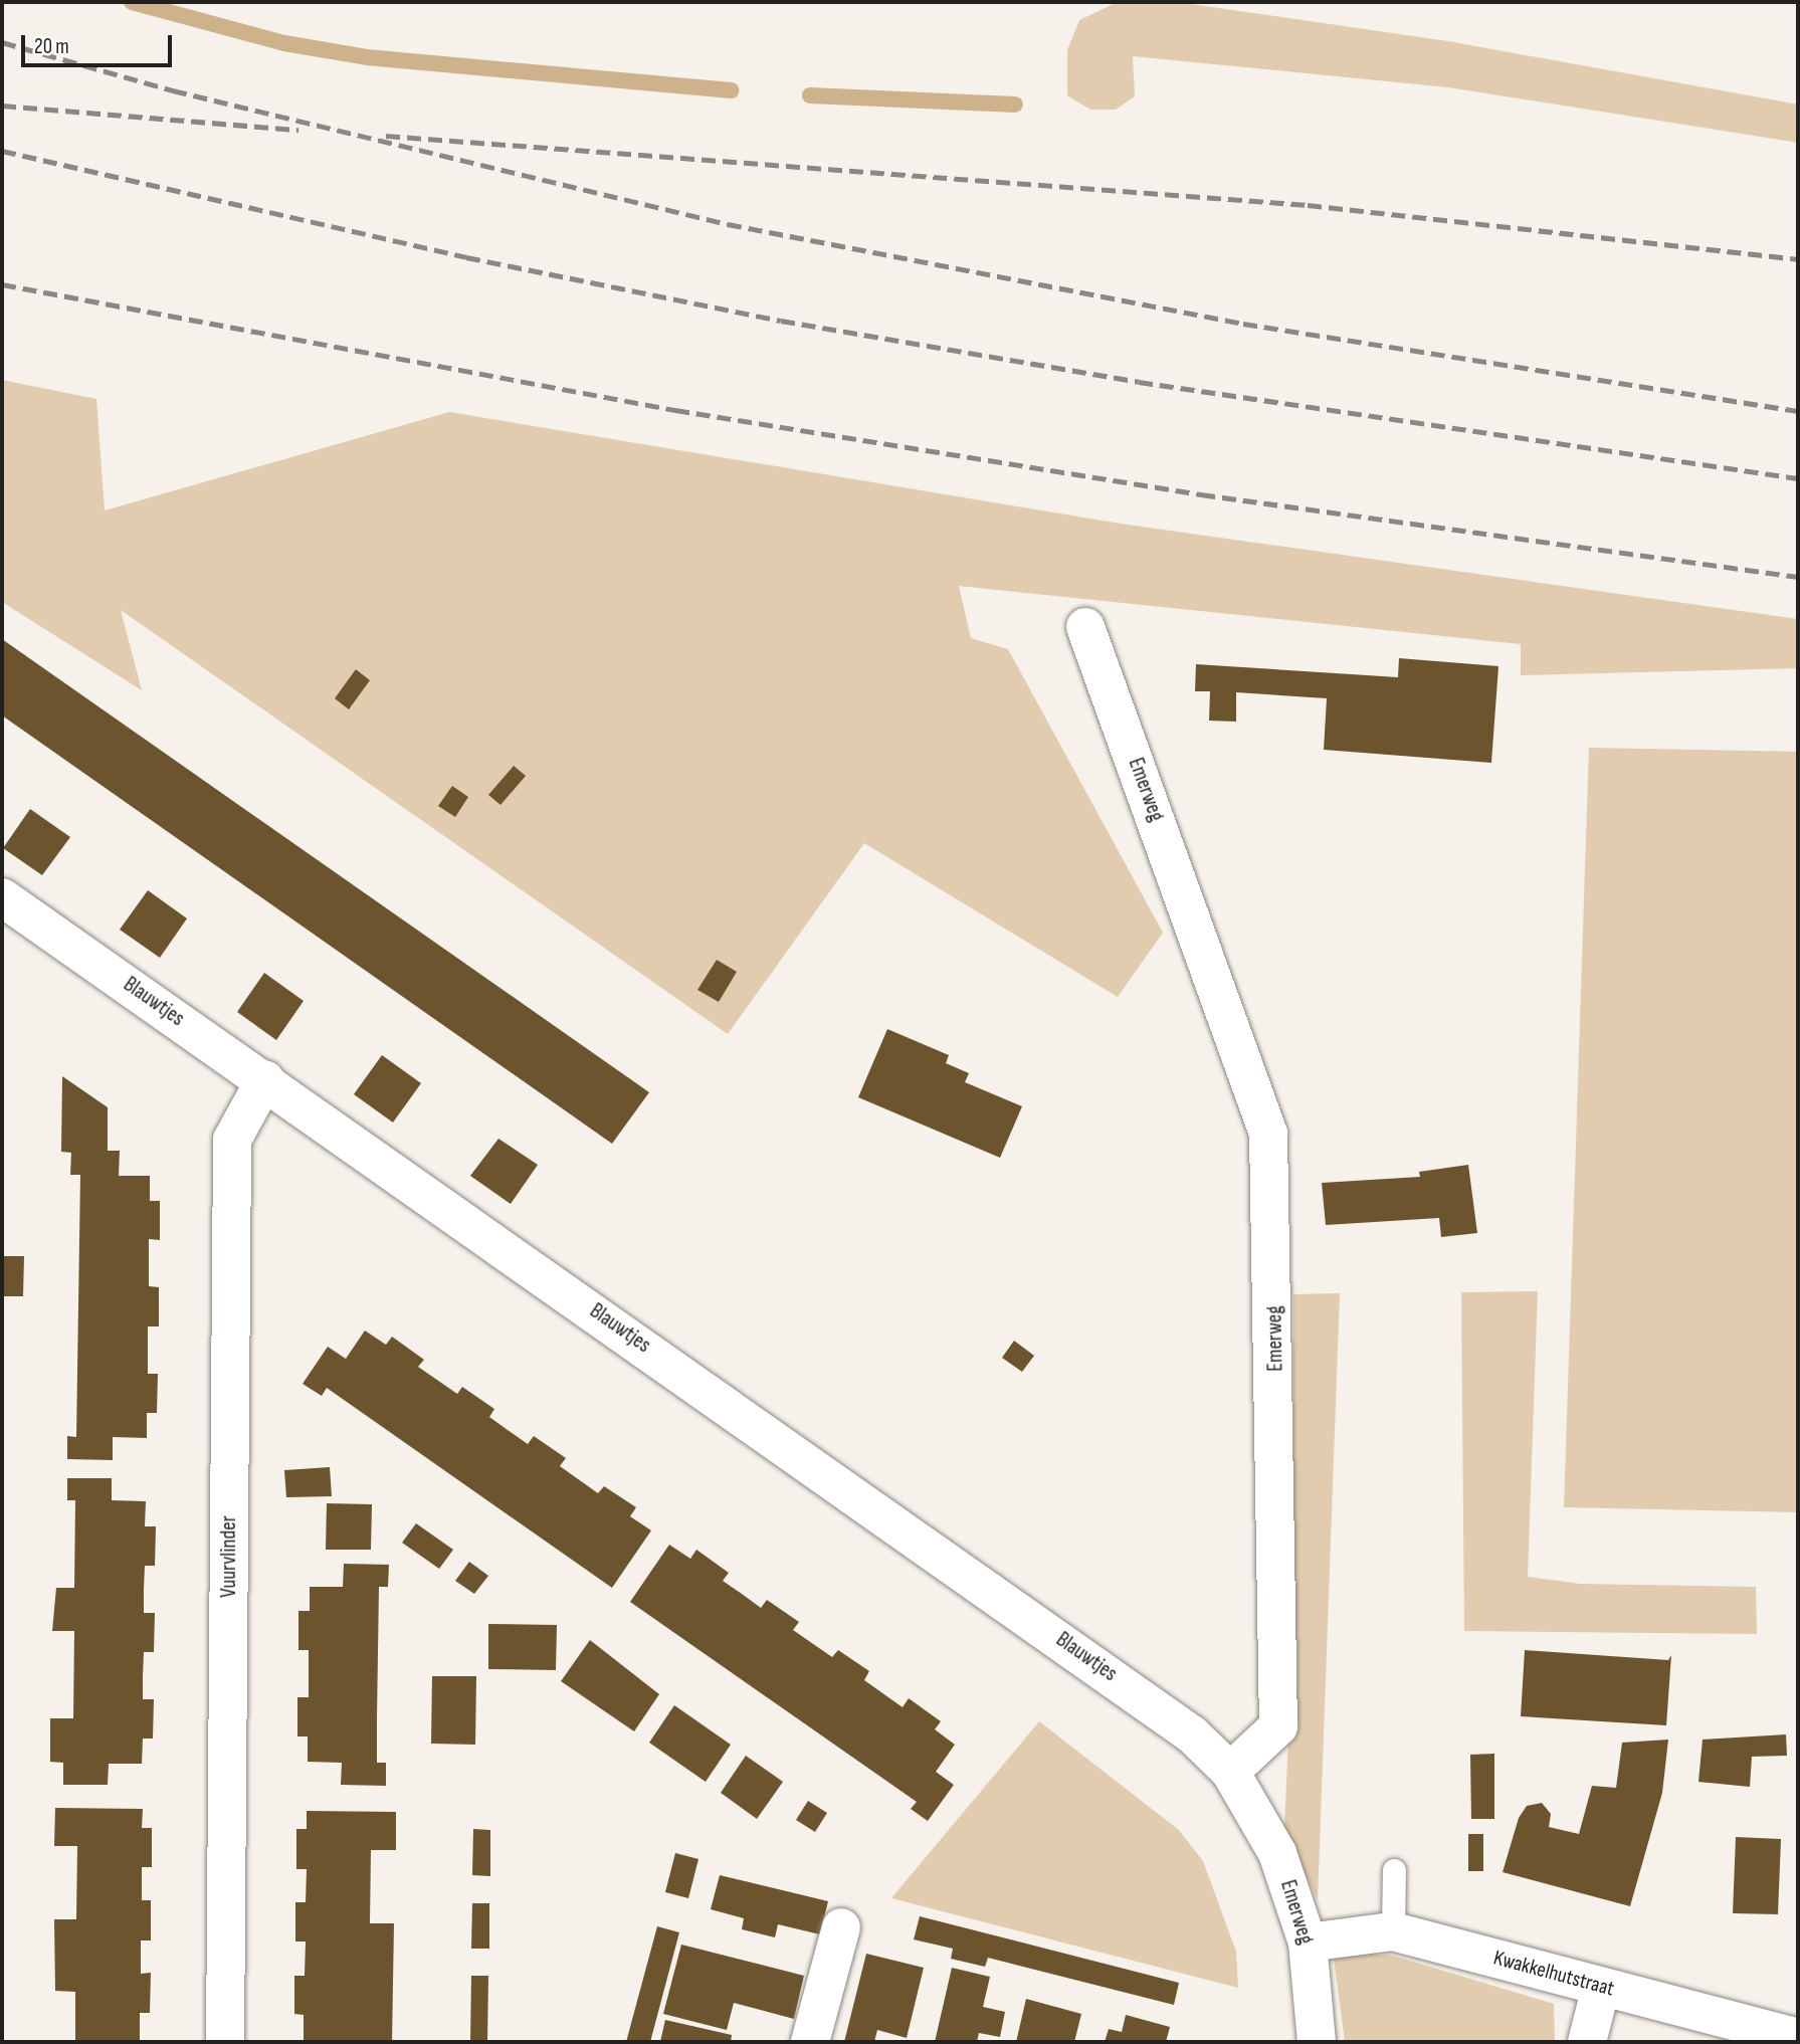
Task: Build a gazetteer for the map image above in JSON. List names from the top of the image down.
{
  "streets": {
    "street": [
      "Emerweg",
      "Blauwtjes",
      "Vuurvlinder",
      "Kwakkelhutstraat"
    ]
  },
  "crossings": [
    ["Emerweg", "Blauwtjes"],
    ["Emerweg", "Kwakkelhutstraat"],
    ["Blauwtjes", "Vuurvlinder"]
  ],
  "scale_bar": "20 m"
}
